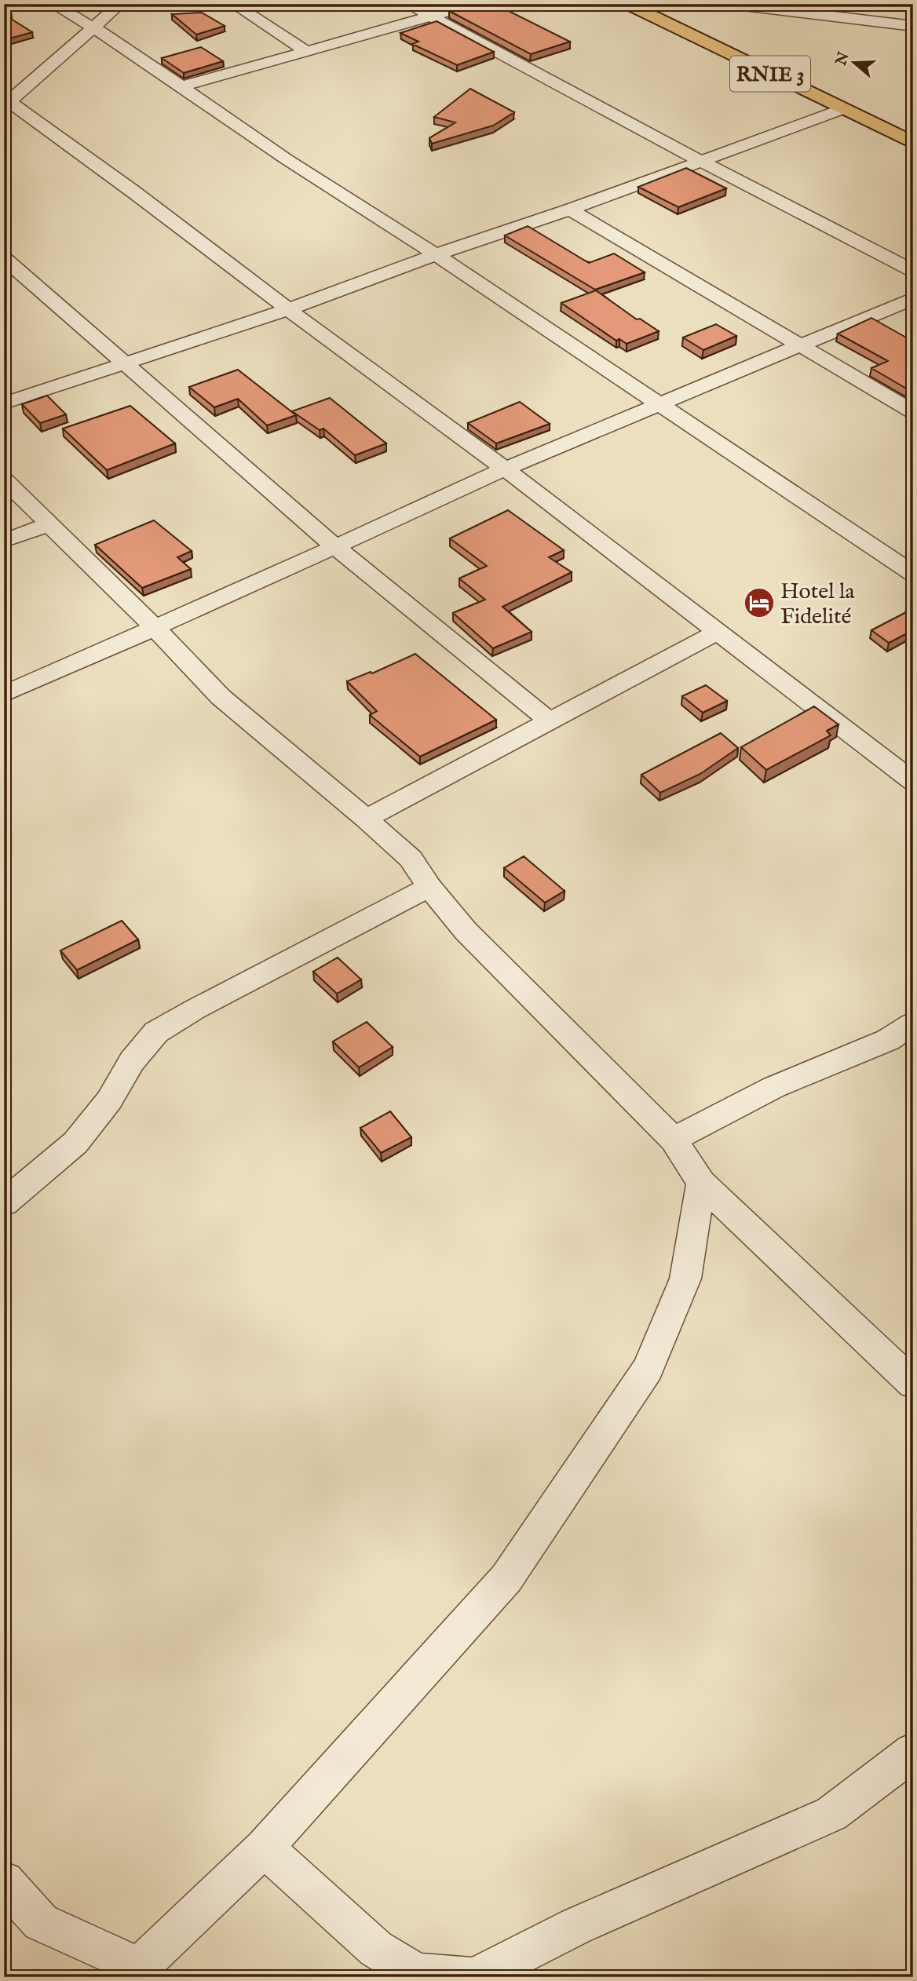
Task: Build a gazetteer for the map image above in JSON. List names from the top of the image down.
{
  "streets": {
    "highway": ["RNIE 3"]
  },
  "places": {
    "hotel": ["Hotel la Fidelité"]
  },
  "north": "left"
}
